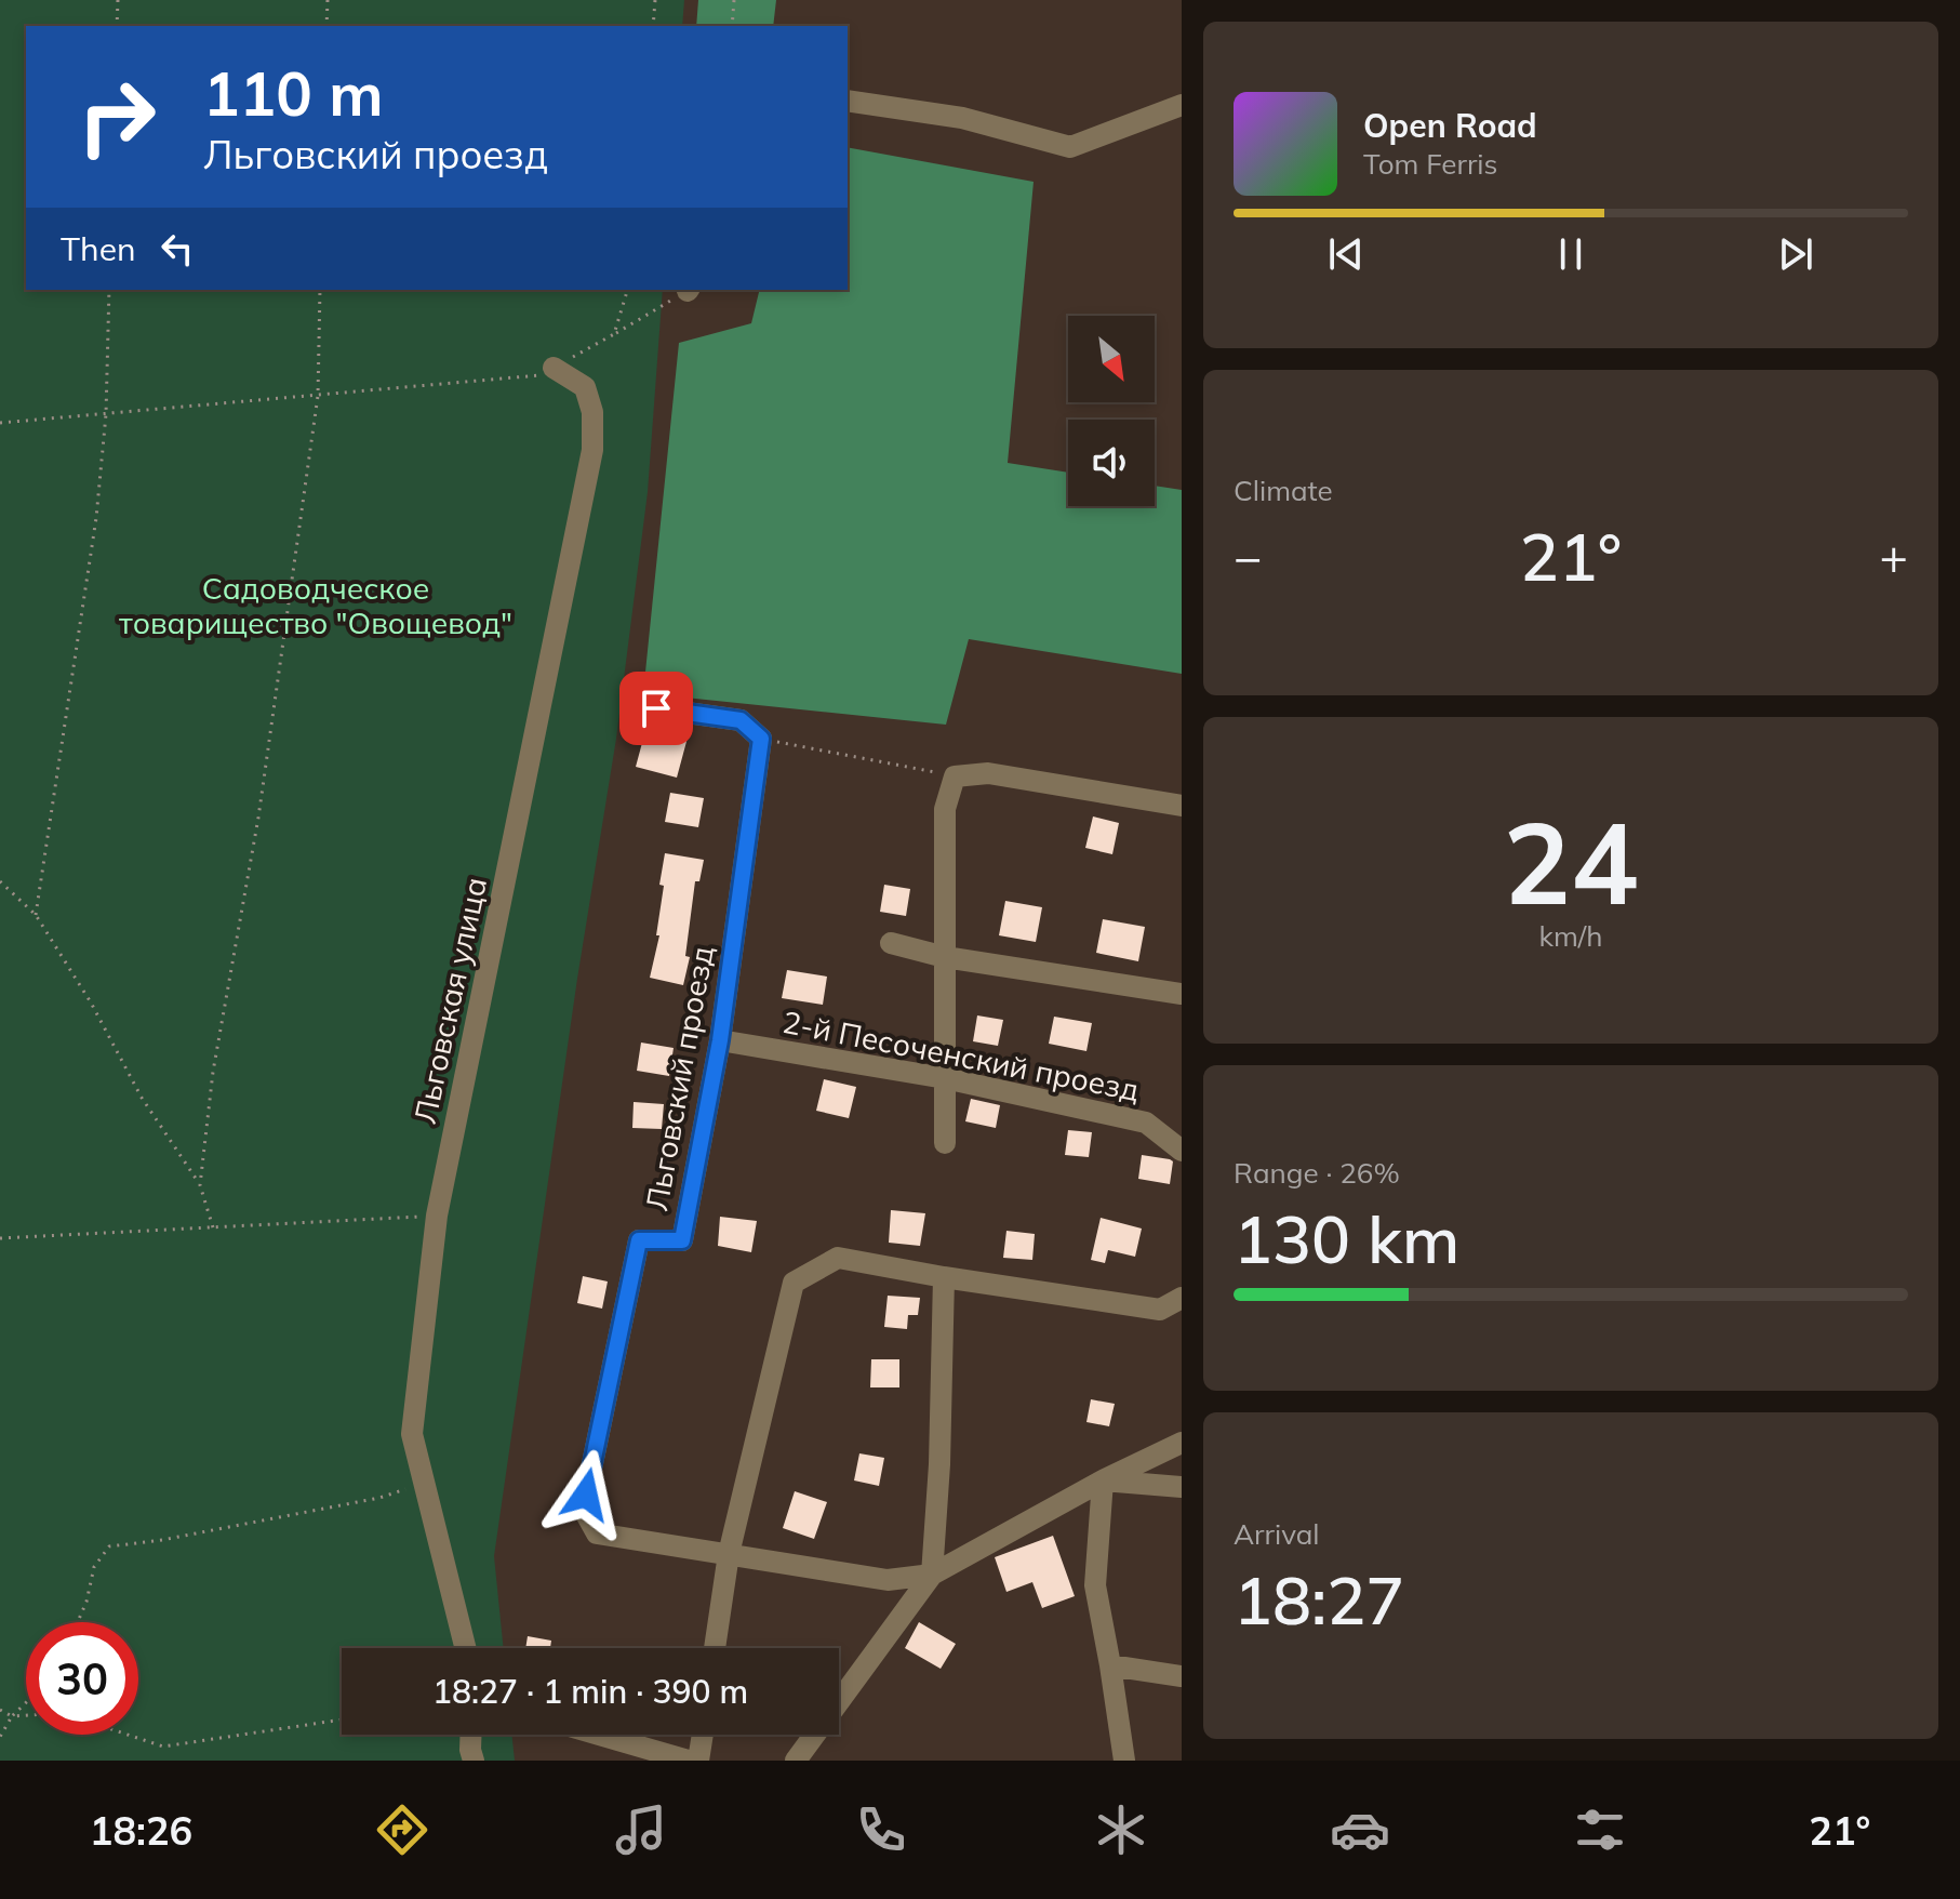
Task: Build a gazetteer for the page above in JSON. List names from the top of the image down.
{
  "streets": {
    "street": ["Льговская улица", "2-й Песоченский проезд", "Льговский проезд"]
  },
  "crossings": [
    ["2-й Песоченский проезд", "Льговский проезд"]
  ],
  "parks": ["Садоводческое товарищество \"Овощевод\""],
  "north": "bottom right",
  "page": {
    "turn": ["110 m", "Льговский проезд"],
    "song": ["Open Road", "Tom Ferris"],
    "then": "Then",
    "tile": [
      "Climate",
      ["24", "km/h"],
      ["Range · 26%", "130 km"],
      ["Arrival", "18:27"]
    ],
    "heat": ["−", "21°", "+"],
    "limit": "30",
    "trip": "18:27 · 1 min · 390 m",
    "tabs": ["18:26", "21°"]
  }
}
